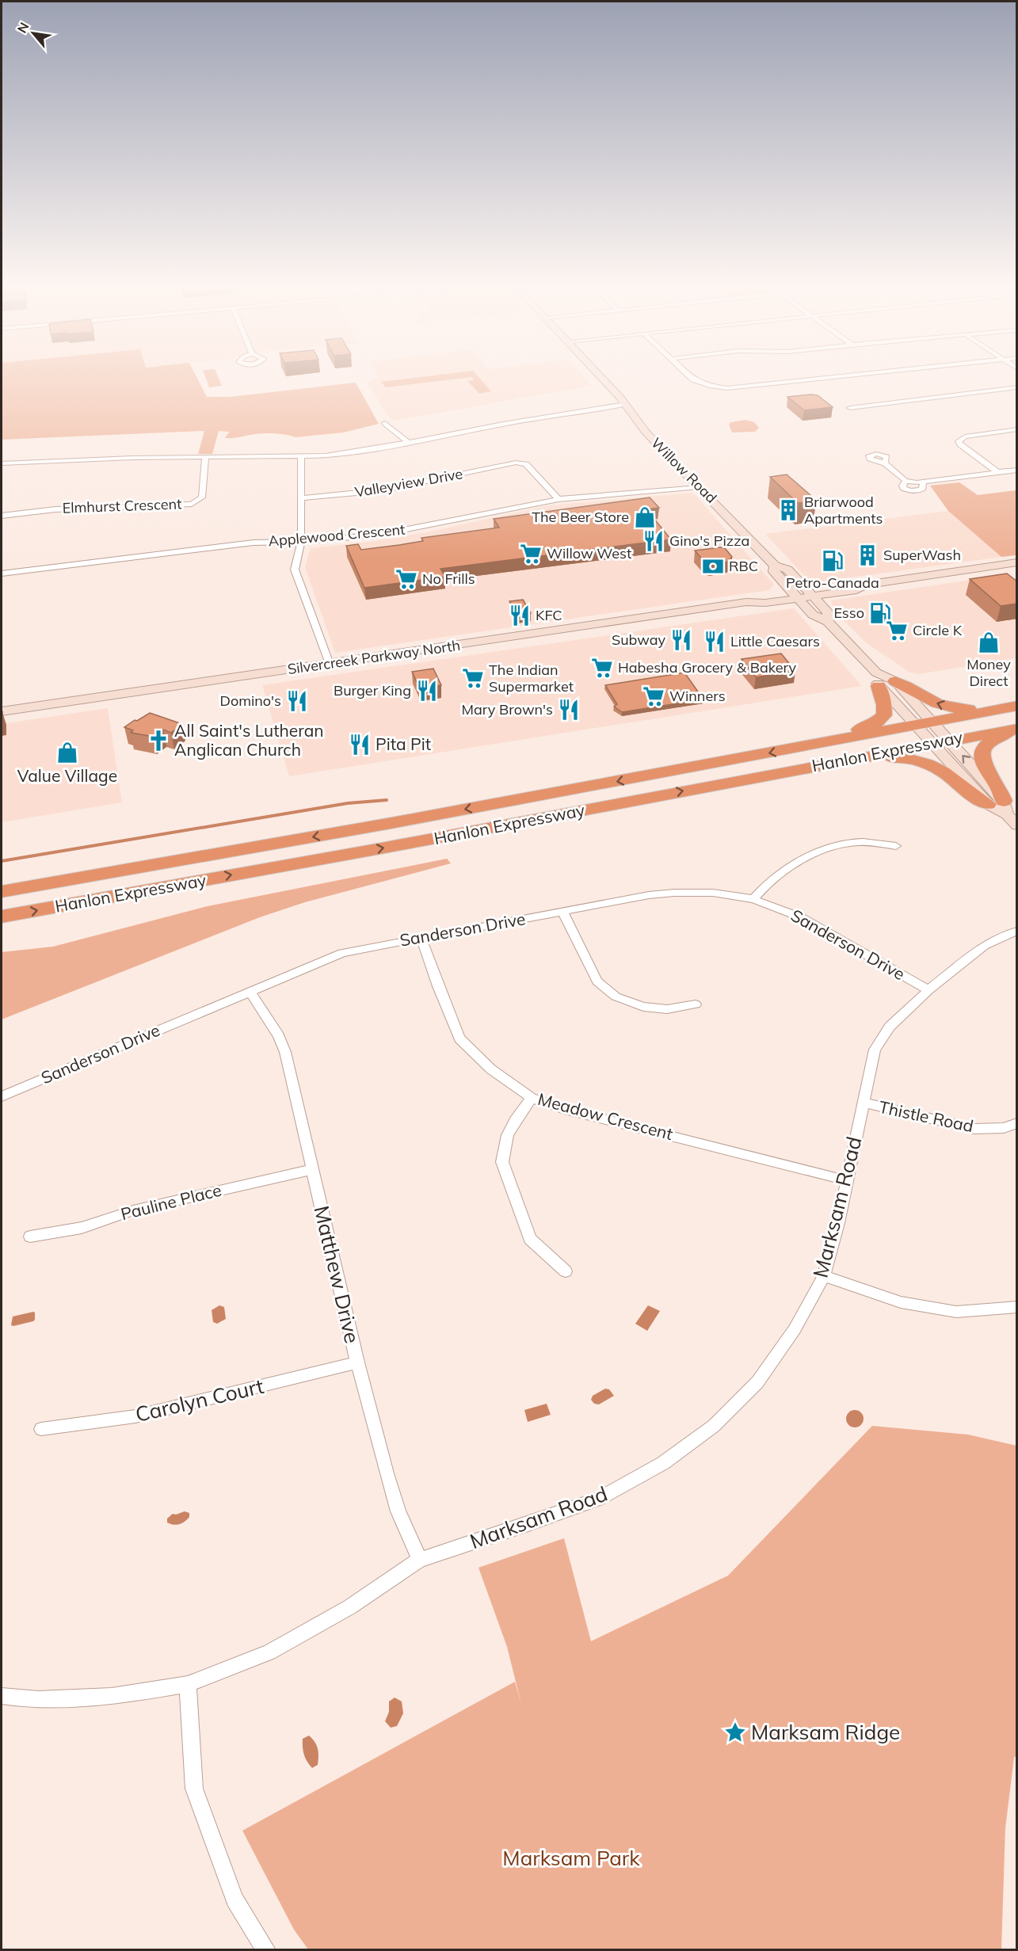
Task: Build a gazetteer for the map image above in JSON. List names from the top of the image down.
{
  "streets": {
    "highway": ["Hanlon Expressway"],
    "main road": ["Willow Road", "Silvercreek Parkway North"],
    "street": [
      "Valleyview Drive",
      "Elmhurst Crescent",
      "Applewood Crescent",
      "Sanderson Drive",
      "Meadow Crescent",
      "Thistle Road",
      "Pauline Place",
      "Marksam Road",
      "Matthew Drive",
      "Carolyn Court"
    ]
  },
  "crossings": [
    ["Willow Road", "Applewood Crescent"],
    ["Willow Road", "Silvercreek Parkway North"],
    ["Willow Road", "Hanlon Expressway"],
    ["Valleyview Drive", "Applewood Crescent"],
    ["Sanderson Drive", "Meadow Crescent"],
    ["Sanderson Drive", "Marksam Road"],
    ["Sanderson Drive", "Matthew Drive"],
    ["Meadow Crescent", "Marksam Road"],
    ["Thistle Road", "Marksam Road"],
    ["Pauline Place", "Matthew Drive"],
    ["Marksam Road", "Matthew Drive"],
    ["Matthew Drive", "Carolyn Court"]
  ],
  "parks": ["Marksam Park"],
  "places": {
    "building": ["Briarwood Apartments", "SuperWash"],
    "shop": ["The Beer Store", "Money Direct", "Value Village"],
    "restaurant": [
      "Gino's Pizza",
      "KFC",
      "Subway",
      "Little Caesars",
      "Burger King",
      "Domino's",
      "Mary Brown's",
      "Pita Pit"
    ],
    "supermarket": [
      "Willow West",
      "No Frills",
      "Circle K",
      "Habesha Grocery & Bakery",
      "The Indian Supermarket",
      "Winners"
    ],
    "fuel station": ["Petro-Canada", "Esso"],
    "bank": ["RBC"],
    "church": ["All Saint's Lutheran Anglican Church"],
    "place": ["Marksam Ridge"]
  },
  "north": "top left"
}
